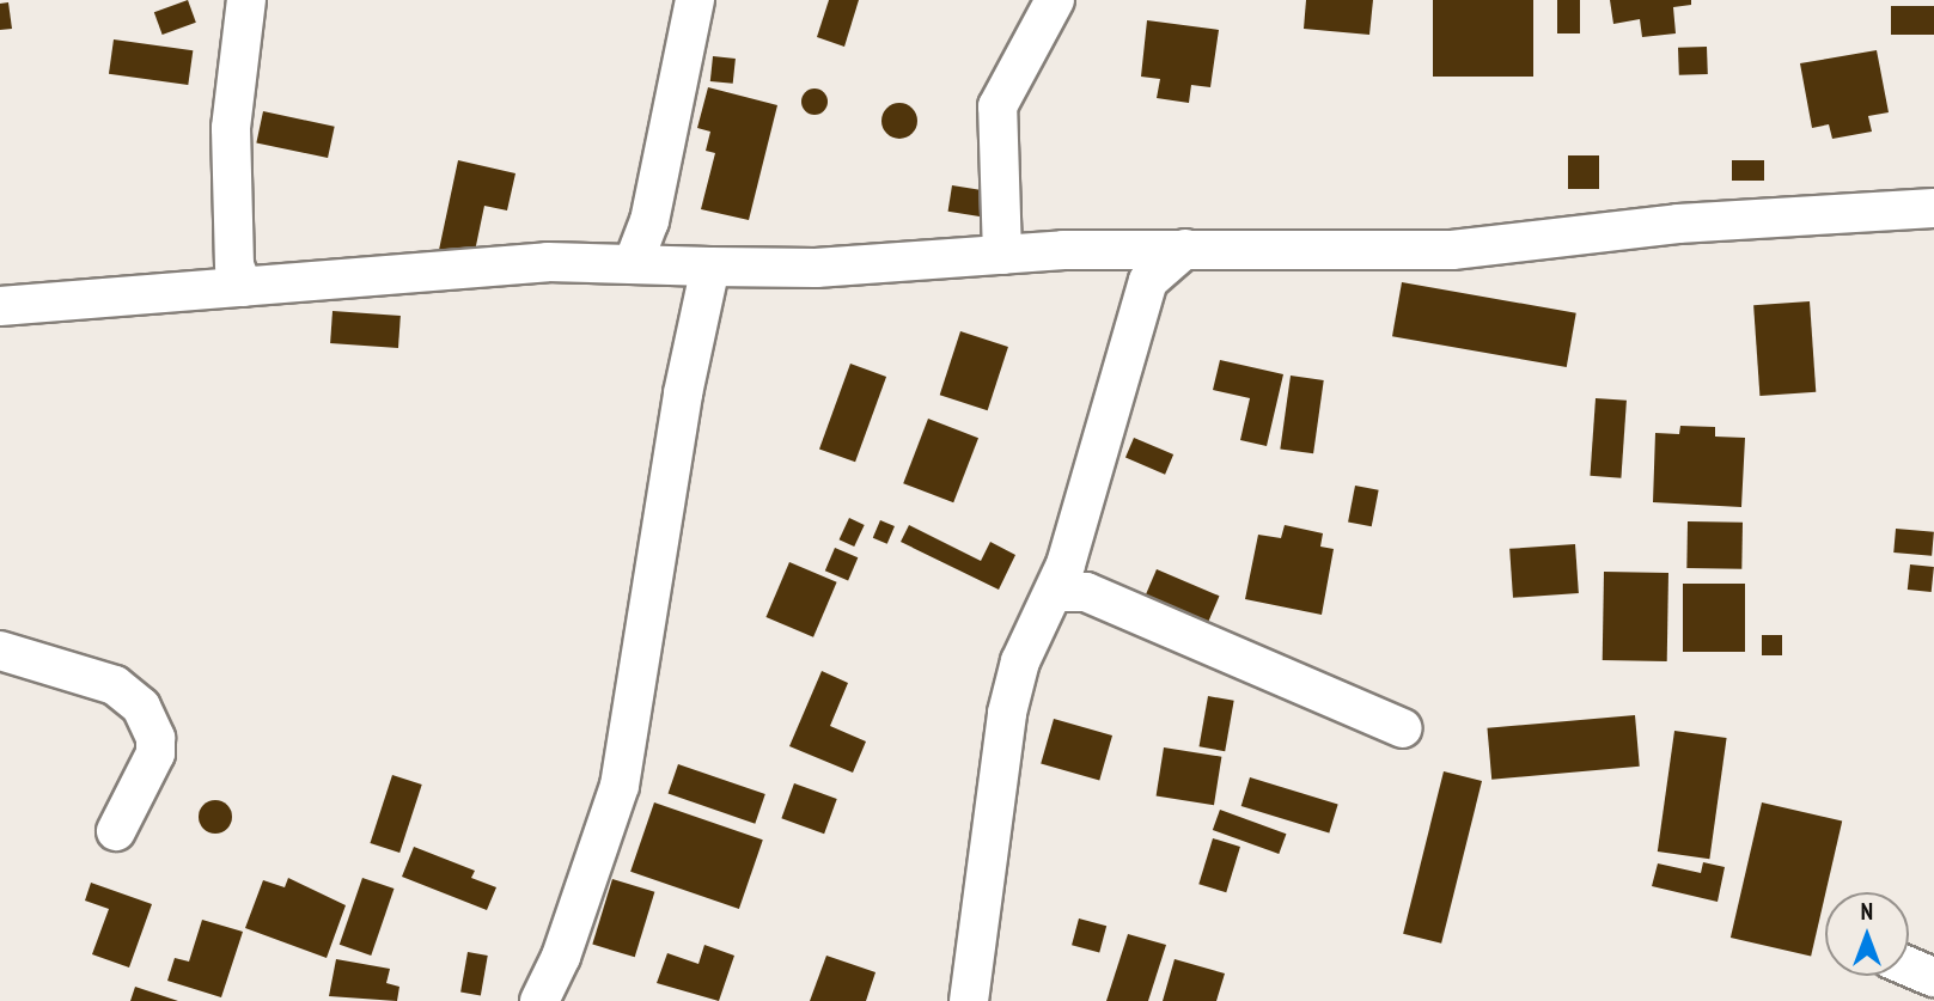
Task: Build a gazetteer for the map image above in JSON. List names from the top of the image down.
{
  "north": "top"
}
